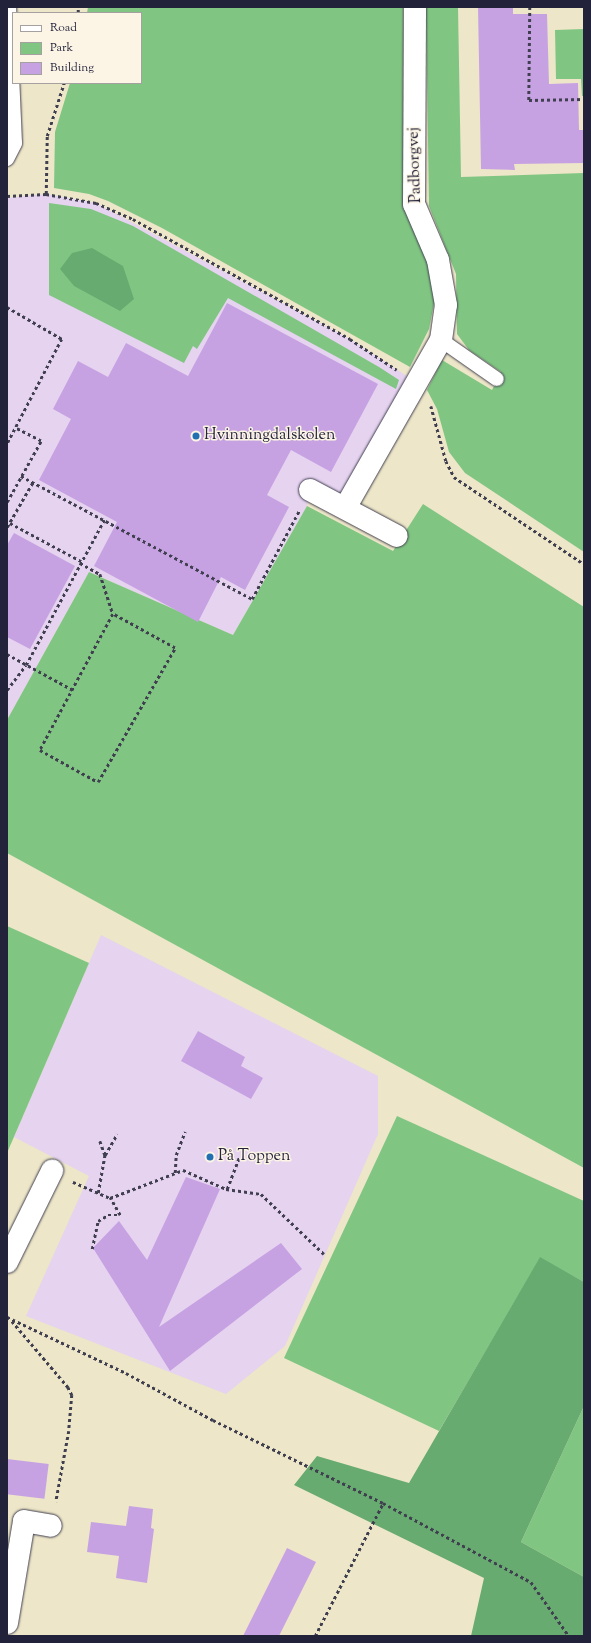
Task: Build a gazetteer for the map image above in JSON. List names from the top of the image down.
{
  "streets": {
    "street": ["Padborgvej"]
  },
  "places": ["Hvinningdalskolen", "På Toppen"],
  "legend": ["Road", "Park", "Building"]
}
